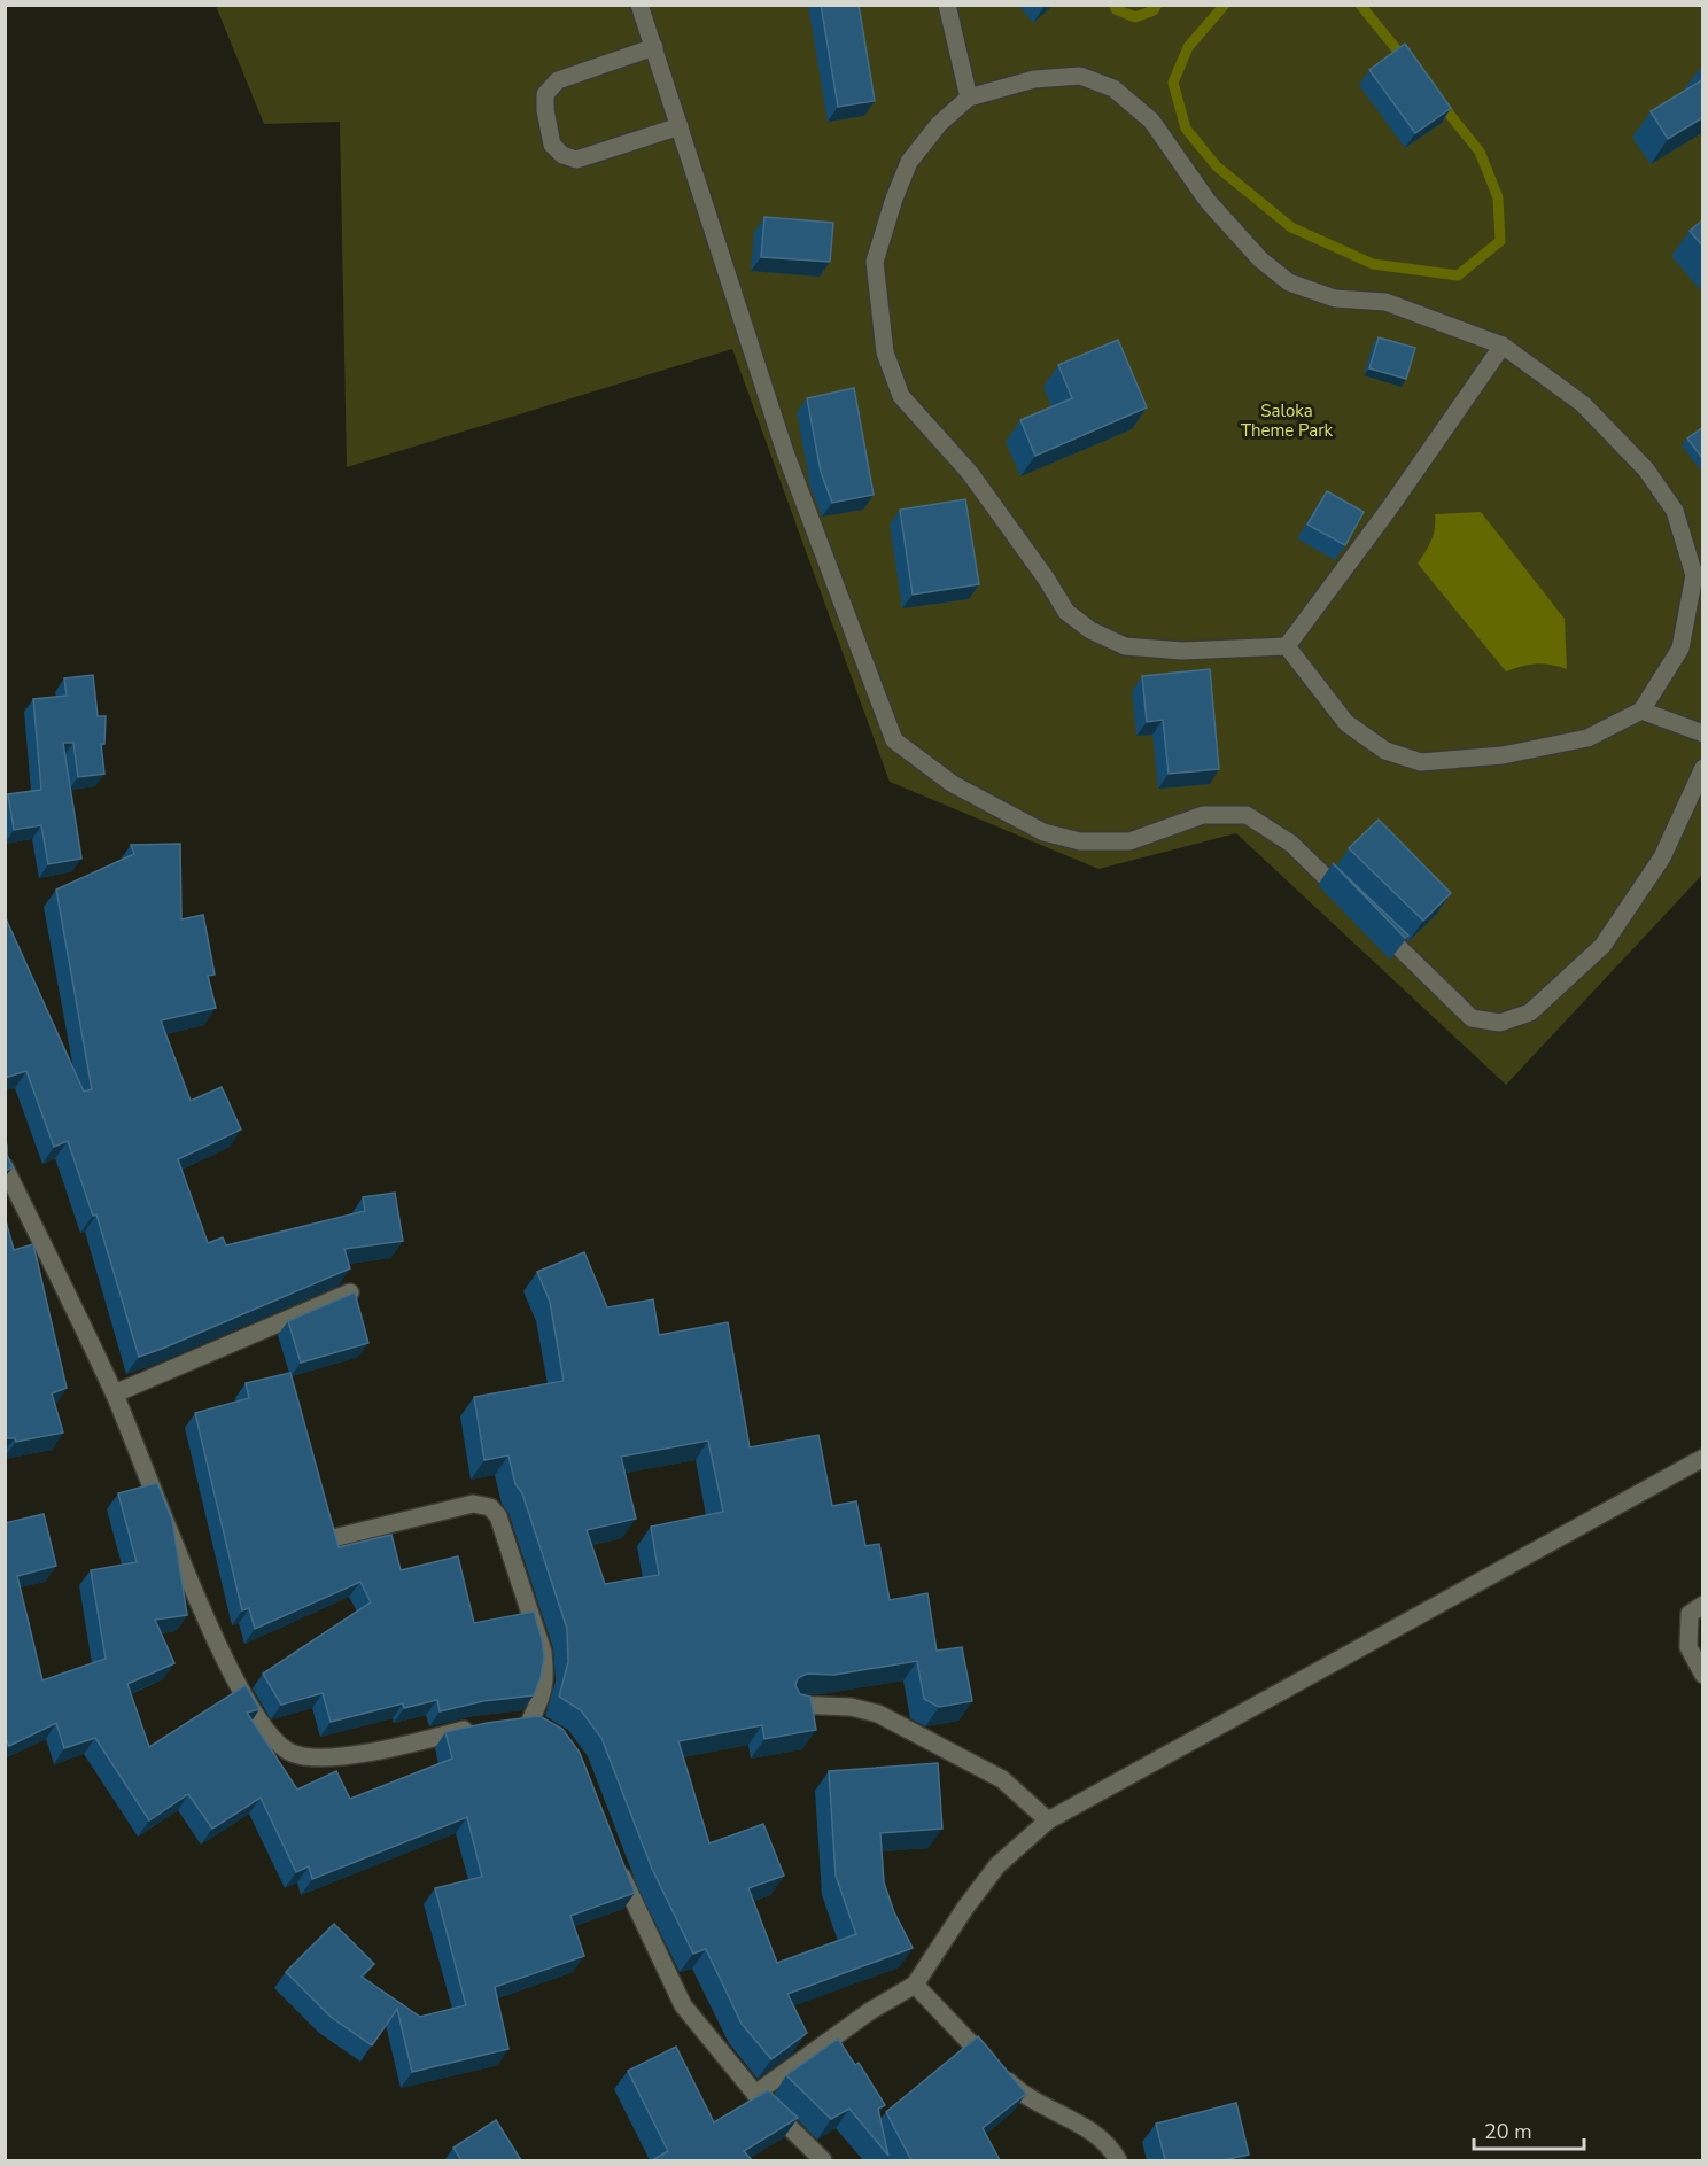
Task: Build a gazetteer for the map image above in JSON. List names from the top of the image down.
{
  "parks": ["Saloka Theme Park"],
  "scale_bar": "20 m"
}
